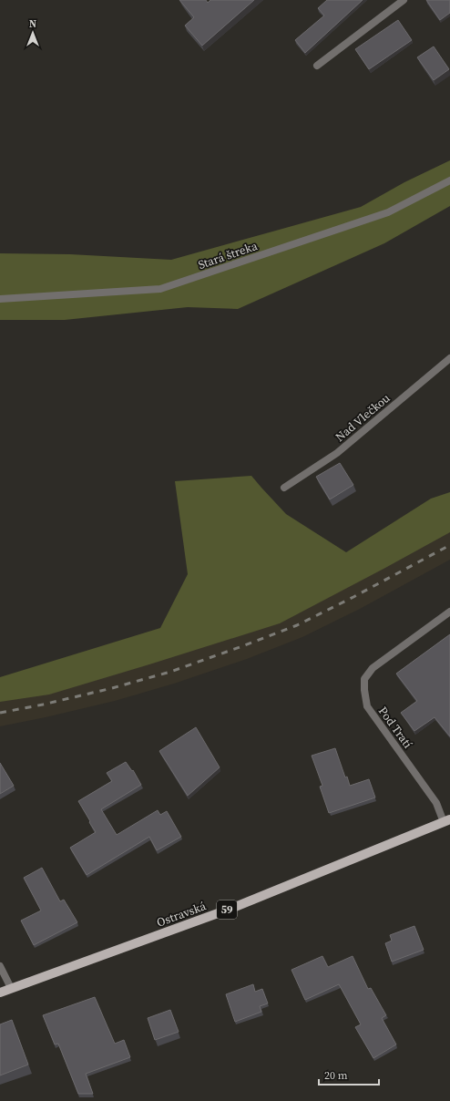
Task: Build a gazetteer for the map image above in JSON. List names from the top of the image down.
{
  "streets": {
    "main road": ["59", "Ostravská"],
    "street": ["Stará štreka", "Nad Vlečkou", "Pod Tratí"]
  },
  "crossings": [
    ["Pod Tratí", "Ostravská"]
  ],
  "scale_bar": "20 m",
  "north": "top"
}
